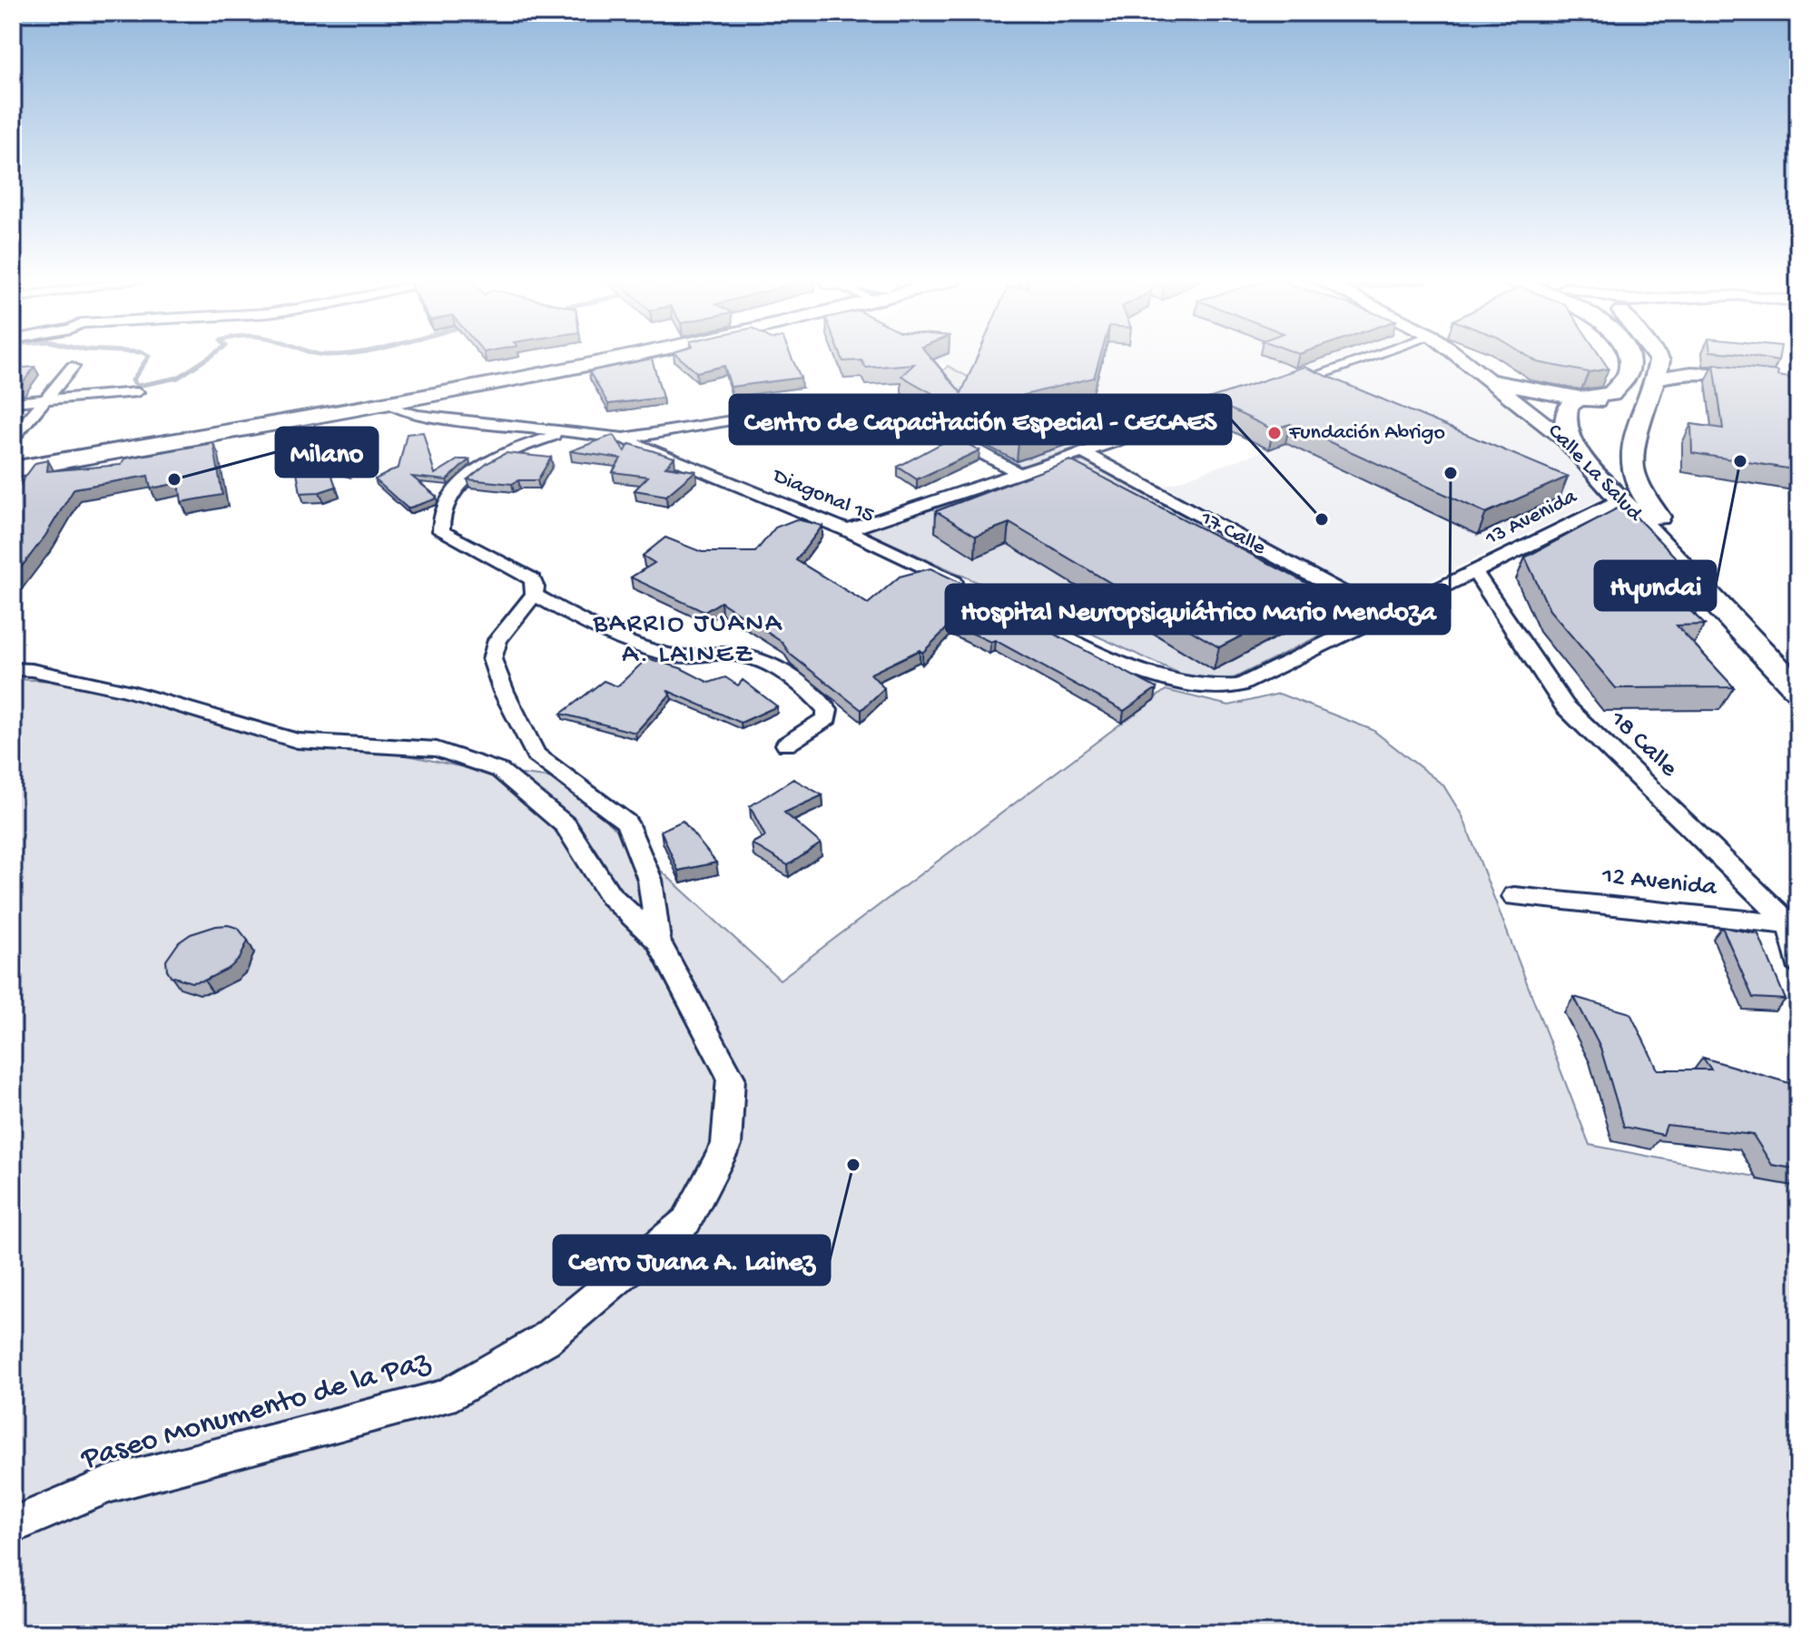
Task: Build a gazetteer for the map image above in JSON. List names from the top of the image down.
{
  "streets": {
    "main road": ["Calle La Salud"],
    "street": [
      "Diagonal 15",
      "13 Avenida",
      "17 Calle",
      "18 Calle",
      "12 Avenida",
      "Paseo Monumento de la Paz"
    ]
  },
  "crossings": [
    ["Calle La Salud", "13 Avenida"],
    ["Diagonal 15", "13 Avenida"],
    ["13 Avenida", "17 Calle"],
    ["13 Avenida", "18 Calle"],
    ["18 Calle", "12 Avenida"]
  ],
  "districts": ["BARRIO JUANA A. LAINEZ"],
  "places": [
    "Fundación Abrigo",
    "Hyundai",
    "Hospital Neuropsiquiátrico Mario Mendoza",
    "Milano",
    "Centro de Capacitación Especial - CECAES",
    "Cerro Juana A. Lainez"
  ]
}
